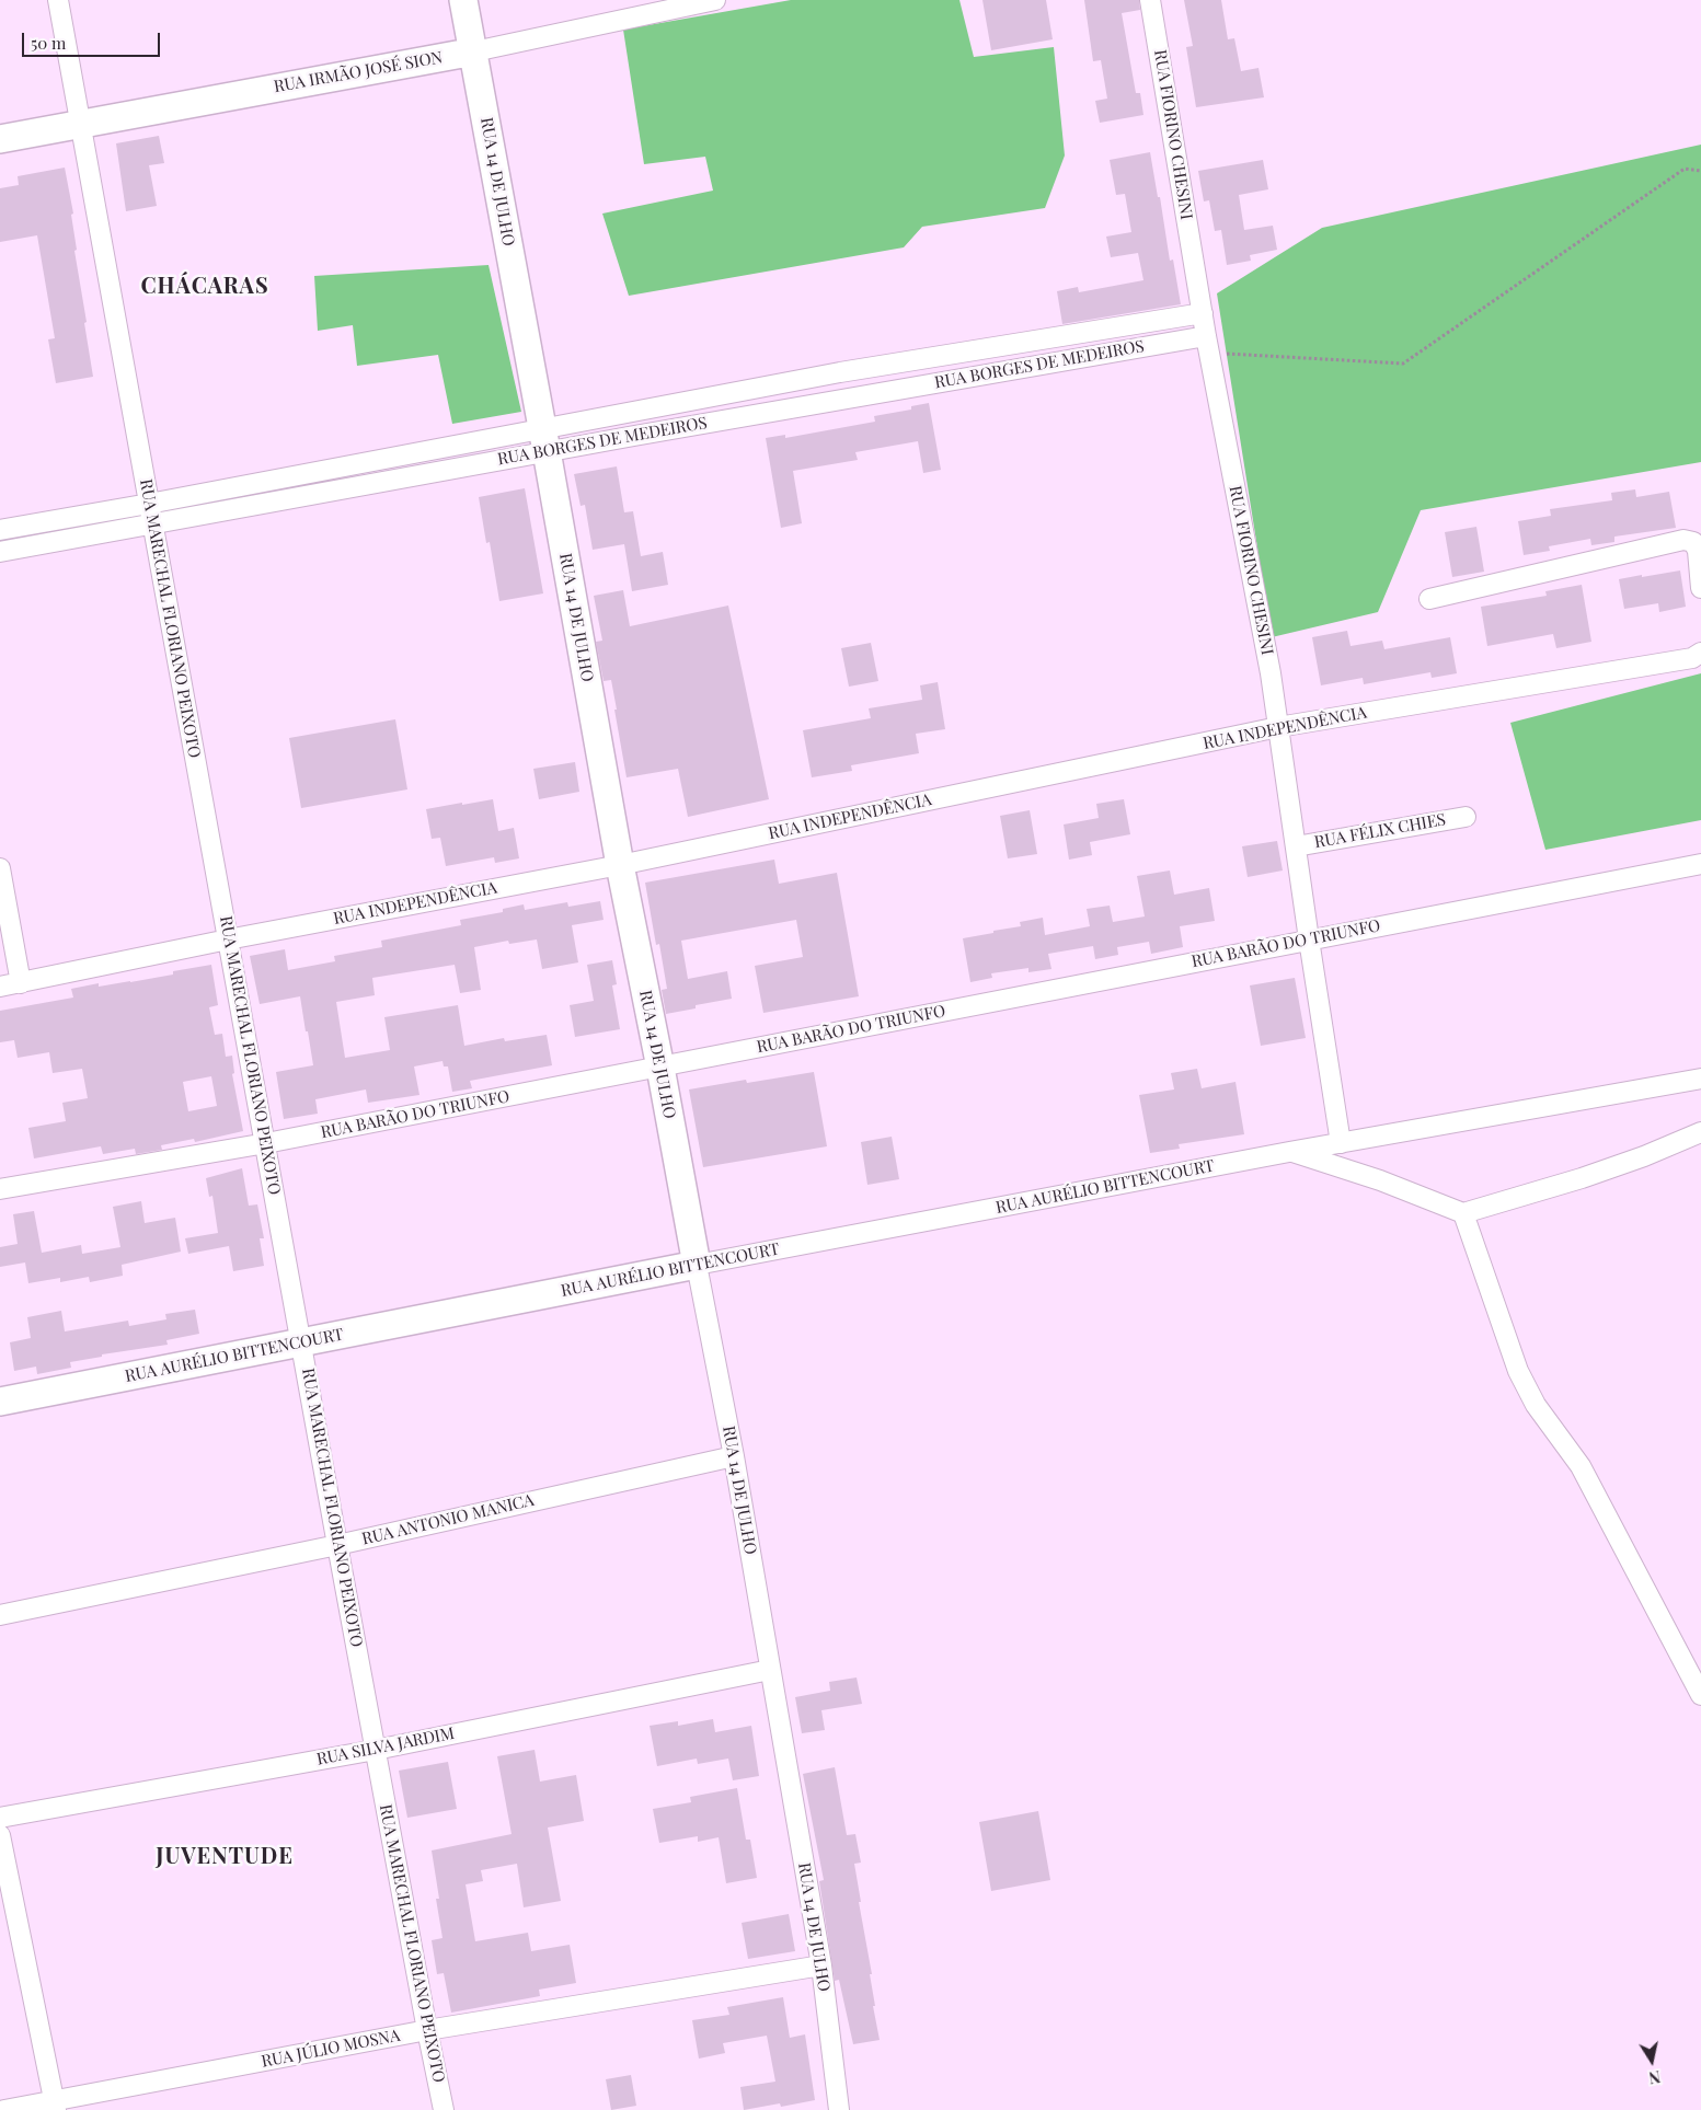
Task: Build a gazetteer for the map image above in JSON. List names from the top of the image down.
{
  "streets": {
    "street": [
      "RUA IRMÃO JOSÉ SION",
      "RUA FIORINO CHESINI",
      "RUA 14 DE JULHO",
      "RUA BORGES DE MEDEIROS",
      "RUA MARECHAL FLORIANO PEIXOTO",
      "RUA INDEPENDÊNCIA",
      "RUA FÉLIX CHIES",
      "RUA BARÃO DO TRIUNFO",
      "RUA AURÉLIO BITTENCOURT",
      "RUA ANTONIO MANICA",
      "RUA SILVA JARDIM",
      "RUA JÚLIO MOSNA"
    ]
  },
  "crossings": [
    ["RUA IRMÃO JOSÉ SION", "RUA 14 DE JULHO"],
    ["RUA IRMÃO JOSÉ SION", "RUA MARECHAL FLORIANO PEIXOTO"],
    ["RUA FIORINO CHESINI", "RUA BORGES DE MEDEIROS"],
    ["RUA FIORINO CHESINI", "RUA INDEPENDÊNCIA"],
    ["RUA FIORINO CHESINI", "RUA FÉLIX CHIES"],
    ["RUA FIORINO CHESINI", "RUA BARÃO DO TRIUNFO"],
    ["RUA FIORINO CHESINI", "RUA AURÉLIO BITTENCOURT"],
    ["RUA 14 DE JULHO", "RUA BORGES DE MEDEIROS"],
    ["RUA 14 DE JULHO", "RUA INDEPENDÊNCIA"],
    ["RUA 14 DE JULHO", "RUA BARÃO DO TRIUNFO"],
    ["RUA 14 DE JULHO", "RUA AURÉLIO BITTENCOURT"],
    ["RUA 14 DE JULHO", "RUA ANTONIO MANICA"],
    ["RUA 14 DE JULHO", "RUA SILVA JARDIM"],
    ["RUA 14 DE JULHO", "RUA JÚLIO MOSNA"],
    ["RUA BORGES DE MEDEIROS", "RUA MARECHAL FLORIANO PEIXOTO"],
    ["RUA MARECHAL FLORIANO PEIXOTO", "RUA INDEPENDÊNCIA"],
    ["RUA MARECHAL FLORIANO PEIXOTO", "RUA BARÃO DO TRIUNFO"],
    ["RUA MARECHAL FLORIANO PEIXOTO", "RUA AURÉLIO BITTENCOURT"],
    ["RUA MARECHAL FLORIANO PEIXOTO", "RUA ANTONIO MANICA"],
    ["RUA MARECHAL FLORIANO PEIXOTO", "RUA SILVA JARDIM"],
    ["RUA MARECHAL FLORIANO PEIXOTO", "RUA JÚLIO MOSNA"]
  ],
  "districts": ["CHÁCARAS", "JUVENTUDE"],
  "scale_bar": "50 m",
  "north": "bottom"
}
